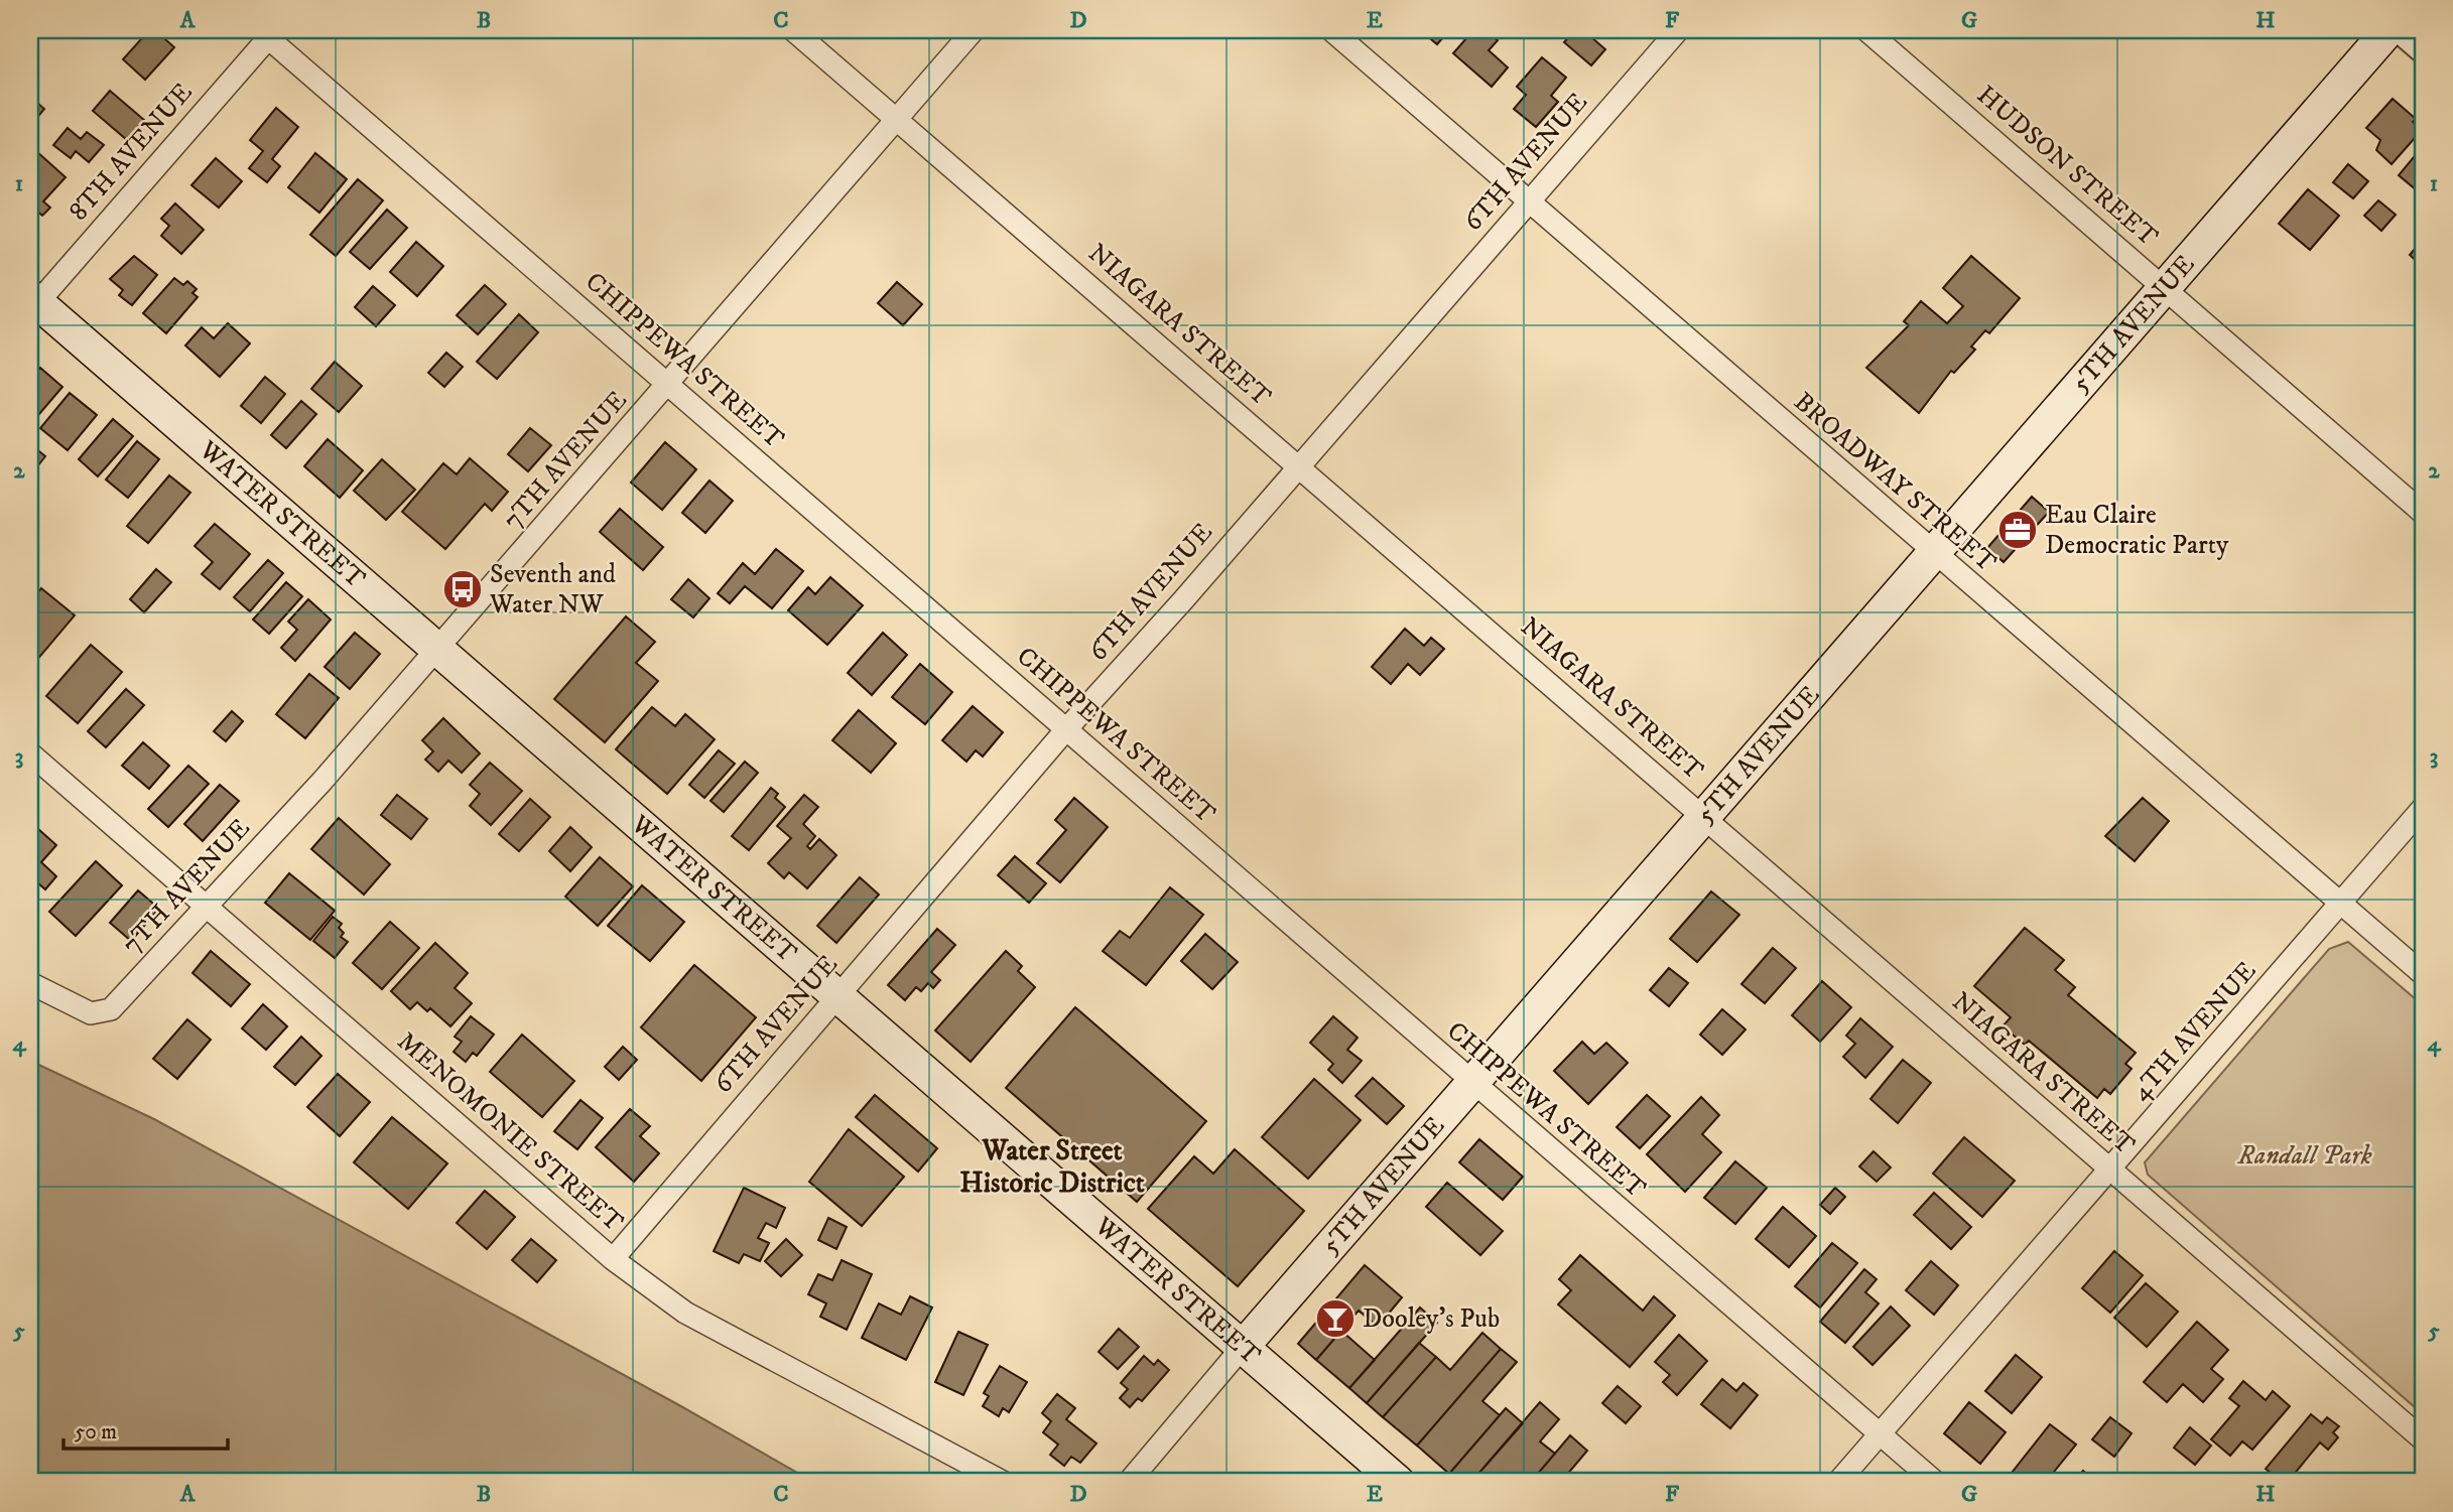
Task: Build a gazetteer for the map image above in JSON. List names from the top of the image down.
{
  "streets": {
    "main road": ["5TH AVENUE", "WATER STREET"],
    "street": [
      "8TH AVENUE",
      "6TH AVENUE",
      "HUDSON STREET",
      "NIAGARA STREET",
      "CHIPPEWA STREET",
      "7TH AVENUE",
      "BROADWAY STREET",
      "4TH AVENUE",
      "MENOMONIE STREET"
    ]
  },
  "crossings": [
    ["8TH AVENUE", "CHIPPEWA STREET"],
    ["8TH AVENUE", "WATER STREET"],
    ["6TH AVENUE", "NIAGARA STREET"],
    ["6TH AVENUE", "CHIPPEWA STREET"],
    ["6TH AVENUE", "BROADWAY STREET"],
    ["6TH AVENUE", "WATER STREET"],
    ["6TH AVENUE", "MENOMONIE STREET"],
    ["HUDSON STREET", "5TH AVENUE"],
    ["5TH AVENUE", "NIAGARA STREET"],
    ["5TH AVENUE", "CHIPPEWA STREET"],
    ["5TH AVENUE", "BROADWAY STREET"],
    ["5TH AVENUE", "WATER STREET"],
    ["NIAGARA STREET", "7TH AVENUE"],
    ["NIAGARA STREET", "4TH AVENUE"],
    ["CHIPPEWA STREET", "7TH AVENUE"],
    ["CHIPPEWA STREET", "4TH AVENUE"],
    ["7TH AVENUE", "WATER STREET"],
    ["7TH AVENUE", "MENOMONIE STREET"],
    ["BROADWAY STREET", "4TH AVENUE"]
  ],
  "districts": ["Water Street Historic District"],
  "parks": ["Randall Park"],
  "places": {
    "office": ["Eau Claire Democratic Party"],
    "bus stop": ["Seventh and Water NW"],
    "bar": ["Dooley's Pub"]
  },
  "scale_bar": "50 m",
  "grid": {
    "columns": [
      "A",
      "B",
      "C",
      "D",
      "E",
      "F",
      "G",
      "H"
    ],
    "rows": [
      "1",
      "2",
      "3",
      "4",
      "5"
    ]
  }
}
